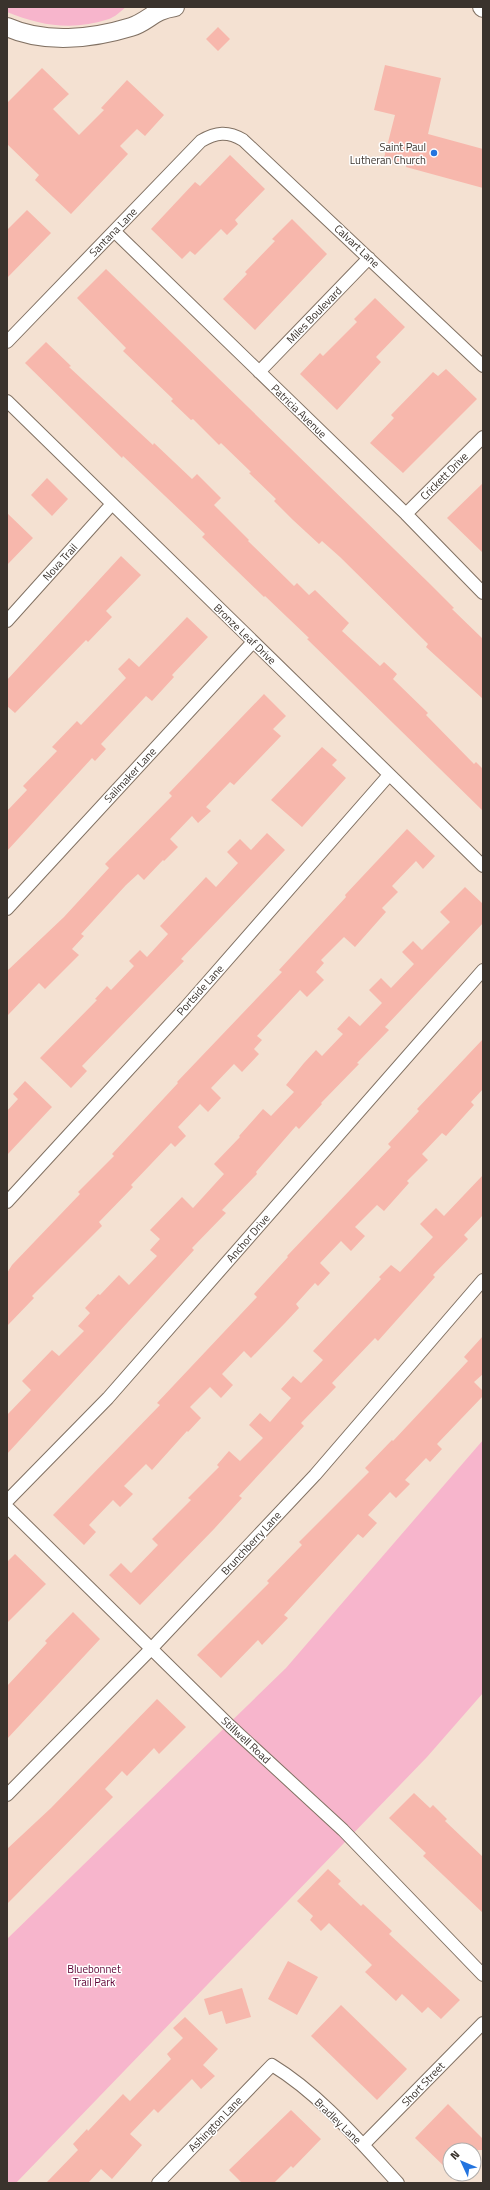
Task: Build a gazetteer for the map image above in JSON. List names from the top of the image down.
{
  "streets": {
    "street": [
      "Santana Lane",
      "Calvart Lane",
      "Miles Boulevard",
      "Patricia Avenue",
      "Crickett Drive",
      "Nova Trail",
      "Bronze Leaf Drive",
      "Sailmaker Lane",
      "Portside Lane",
      "Anchor Drive",
      "Brunchberry Lane",
      "Stillwell Road",
      "Short Street",
      "Bradley Lane",
      "Ashington Lane"
    ]
  },
  "crossings": [
    ["Santana Lane", "Calvart Lane"],
    ["Santana Lane", "Patricia Avenue"],
    ["Calvart Lane", "Miles Boulevard"],
    ["Miles Boulevard", "Patricia Avenue"],
    ["Patricia Avenue", "Crickett Drive"],
    ["Nova Trail", "Bronze Leaf Drive"],
    ["Bronze Leaf Drive", "Sailmaker Lane"],
    ["Bronze Leaf Drive", "Portside Lane"],
    ["Brunchberry Lane", "Stillwell Road"],
    ["Short Street", "Bradley Lane"],
    ["Bradley Lane", "Ashington Lane"]
  ],
  "parks": ["Bluebonnet Trail Park"],
  "places": ["Saint Paul Lutheran Church"],
  "north": "top left"
}
